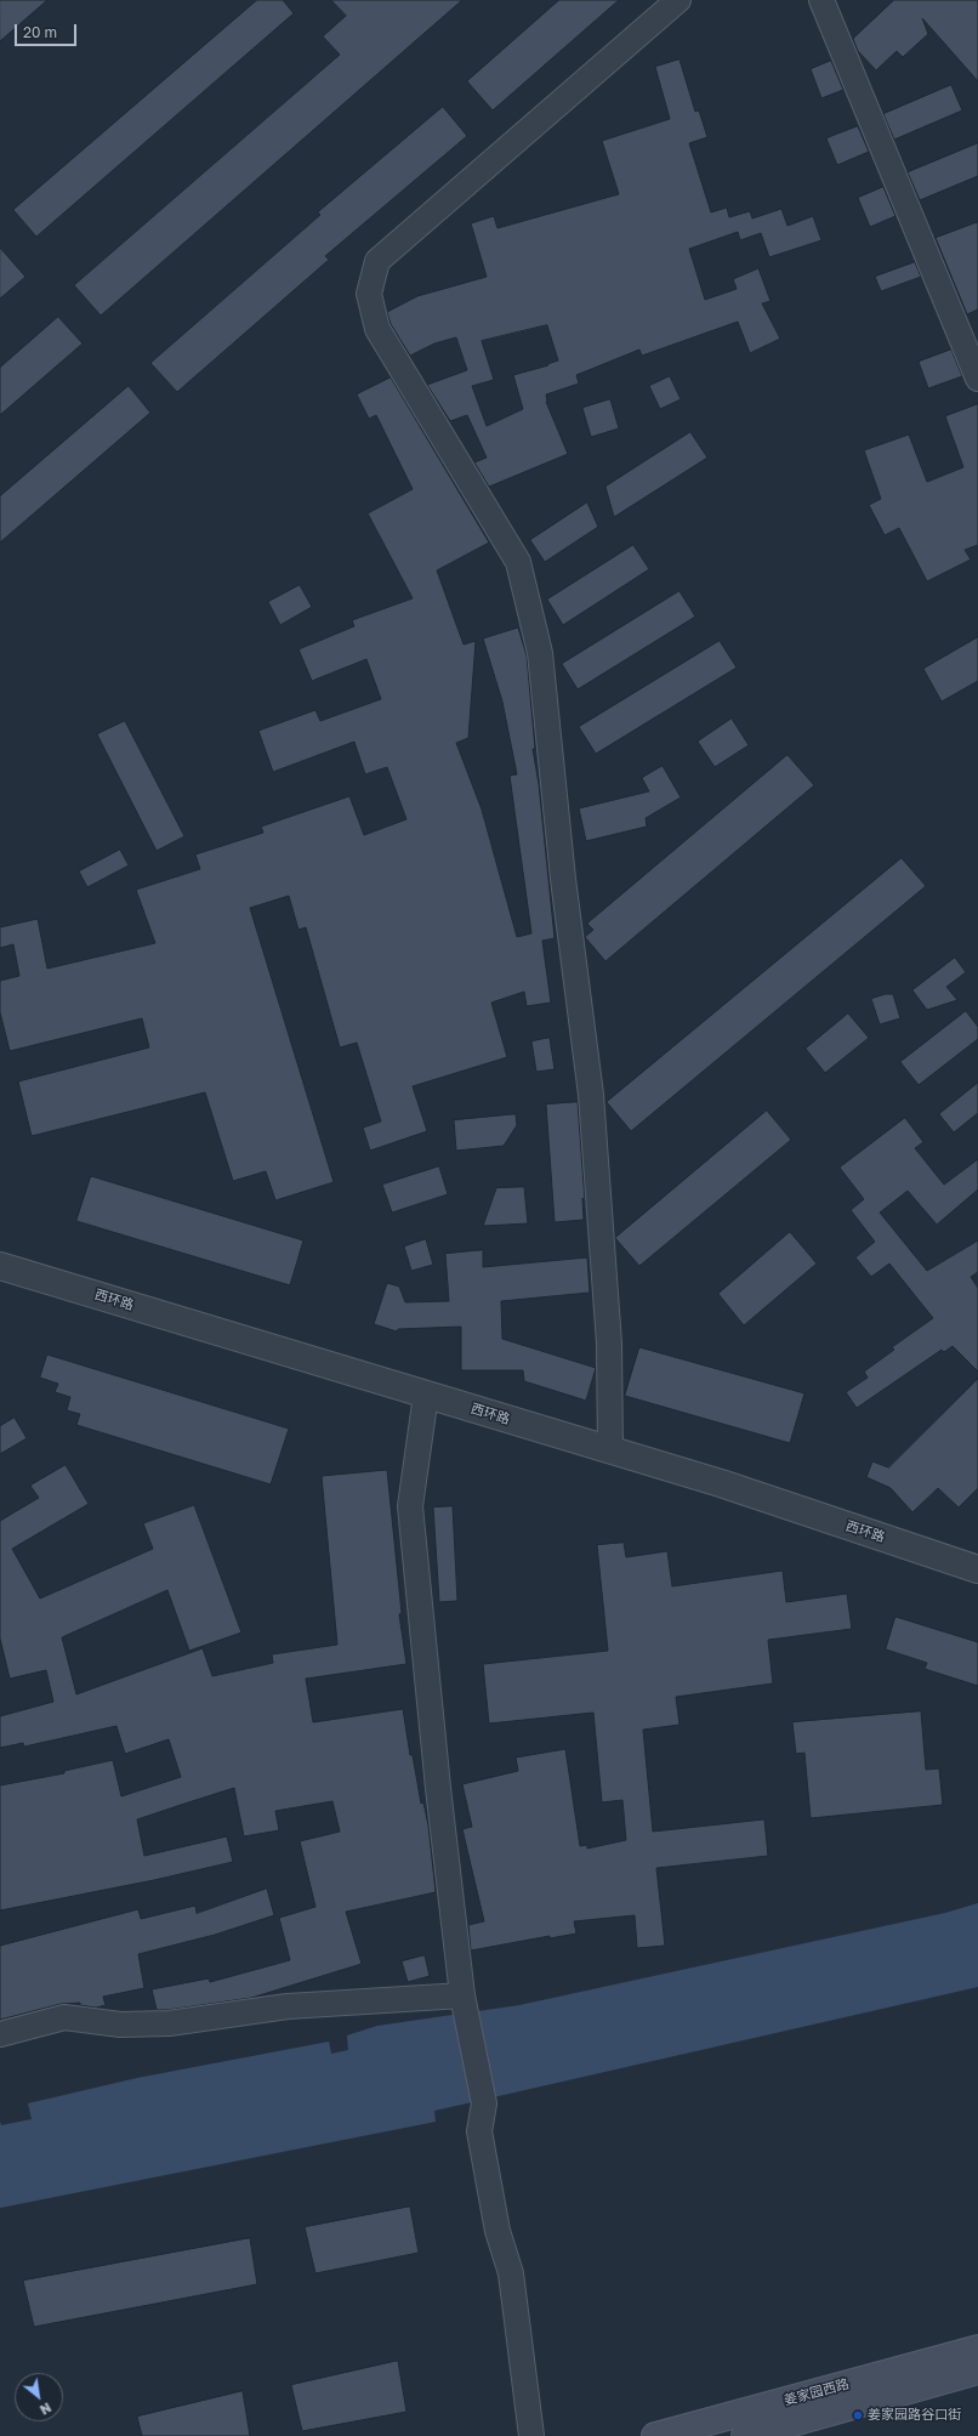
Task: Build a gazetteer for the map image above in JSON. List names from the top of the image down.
{
  "streets": {
    "main road": ["姜家园西路"],
    "street": ["西环路"]
  },
  "places": ["姜家园路谷口街"],
  "scale_bar": "20 m",
  "north": "bottom right"
}
